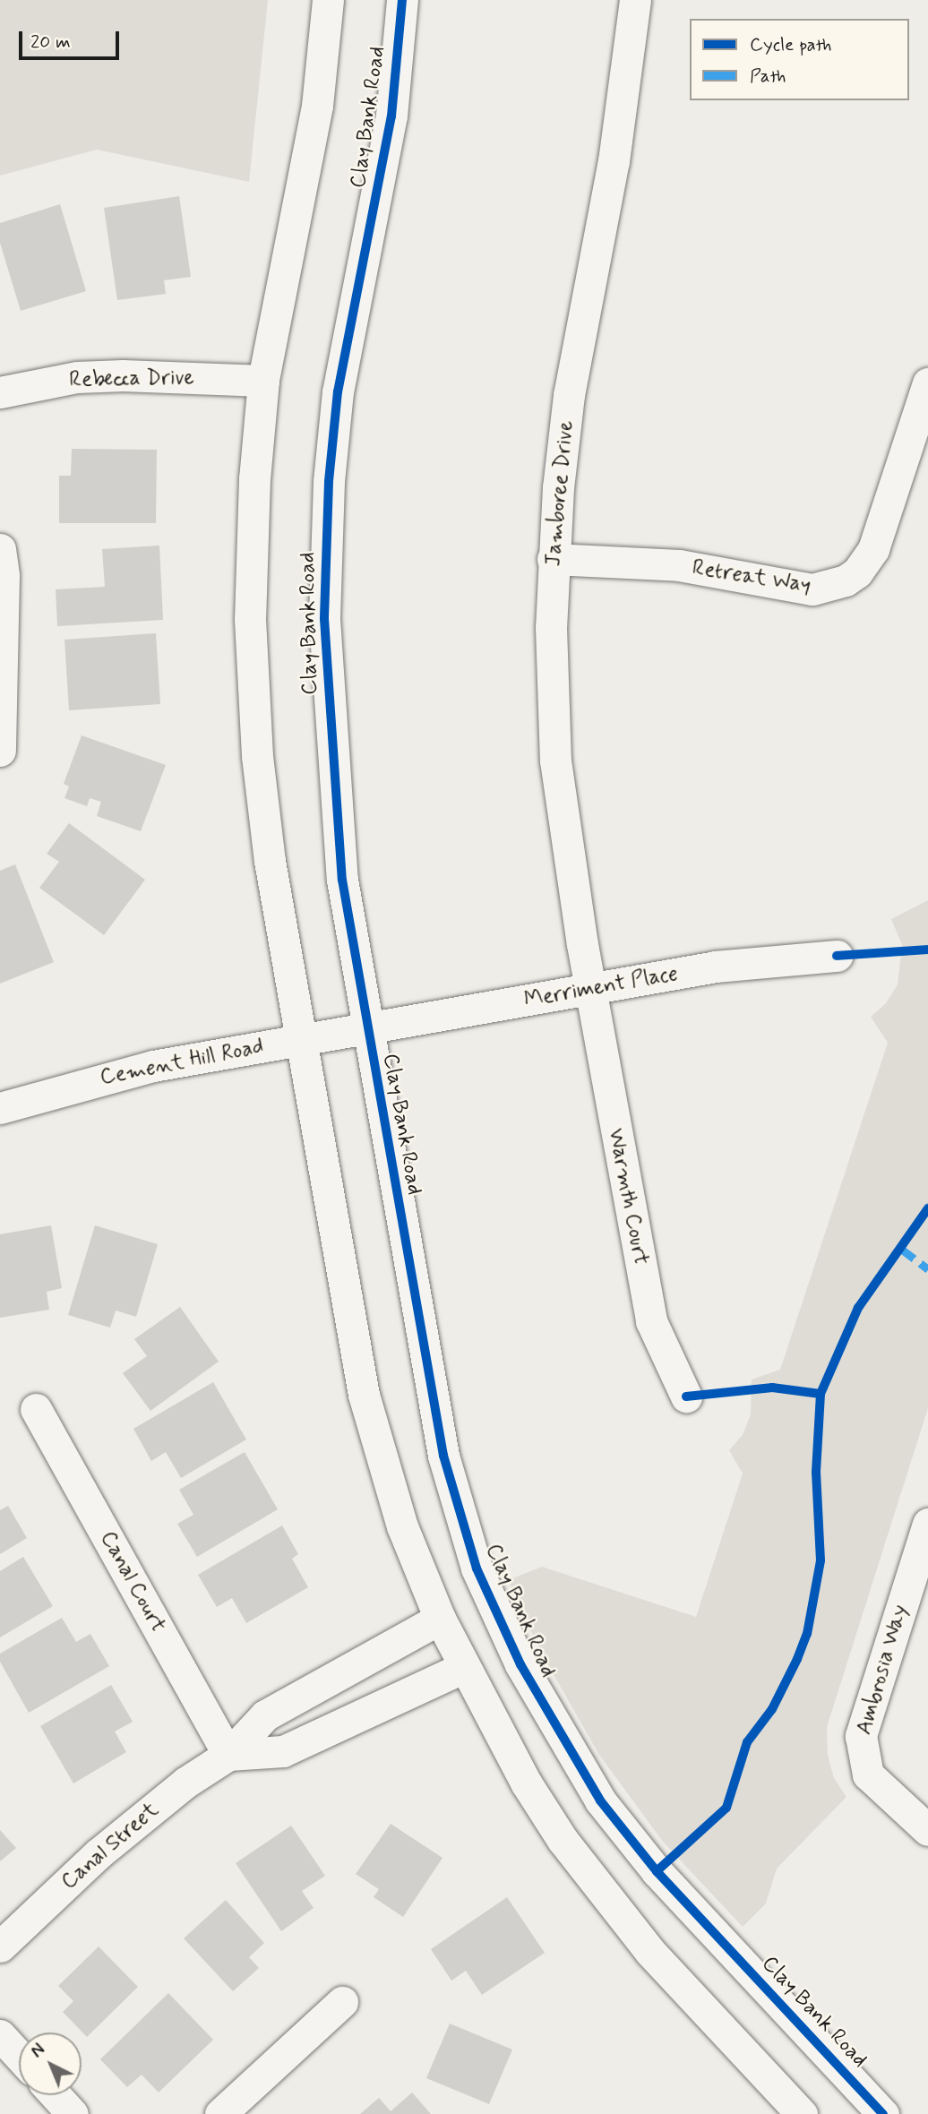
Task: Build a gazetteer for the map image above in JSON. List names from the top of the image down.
{
  "streets": {
    "street": [
      "Clay Bank Road",
      "Rebecca Drive",
      "Jamboree Drive",
      "Retreat Way",
      "Merriment Place",
      "Cement Hill Road",
      "Warmth Court",
      "Canal Court",
      "Ambrosia Way",
      "Canal Street"
    ]
  },
  "crossings": [
    ["Clay Bank Road", "Merriment Place"],
    ["Clay Bank Road", "Cement Hill Road"],
    ["Jamboree Drive", "Retreat Way"],
    ["Jamboree Drive", "Merriment Place"],
    ["Jamboree Drive", "Warmth Court"],
    ["Merriment Place", "Cement Hill Road"],
    ["Merriment Place", "Warmth Court"],
    ["Canal Court", "Canal Street"]
  ],
  "legend": ["Cycle path", "Path"],
  "scale_bar": "20 m",
  "north": "top left"
}
